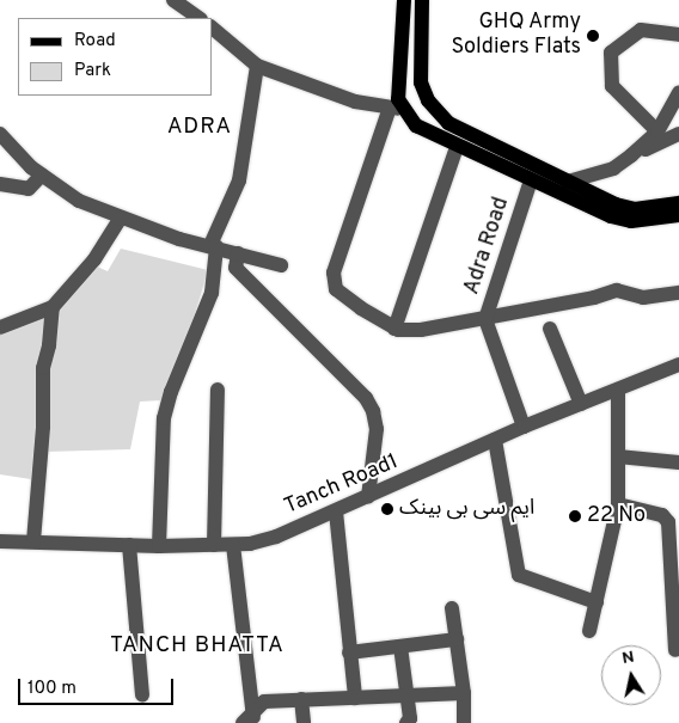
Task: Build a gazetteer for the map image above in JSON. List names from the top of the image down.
{
  "streets": {
    "street": ["Adra Road", "Tanch Road1"]
  },
  "crossings": [
    ["Adra Road", "Tanch Road1"]
  ],
  "districts": ["ADRA", "TANCH BHATTA"],
  "places": ["GHQ Army Soldiers Flats", "ایم سی بی بینک", "22 No"],
  "legend": ["Road", "Park"],
  "scale_bar": "100 m",
  "north": "top"
}
